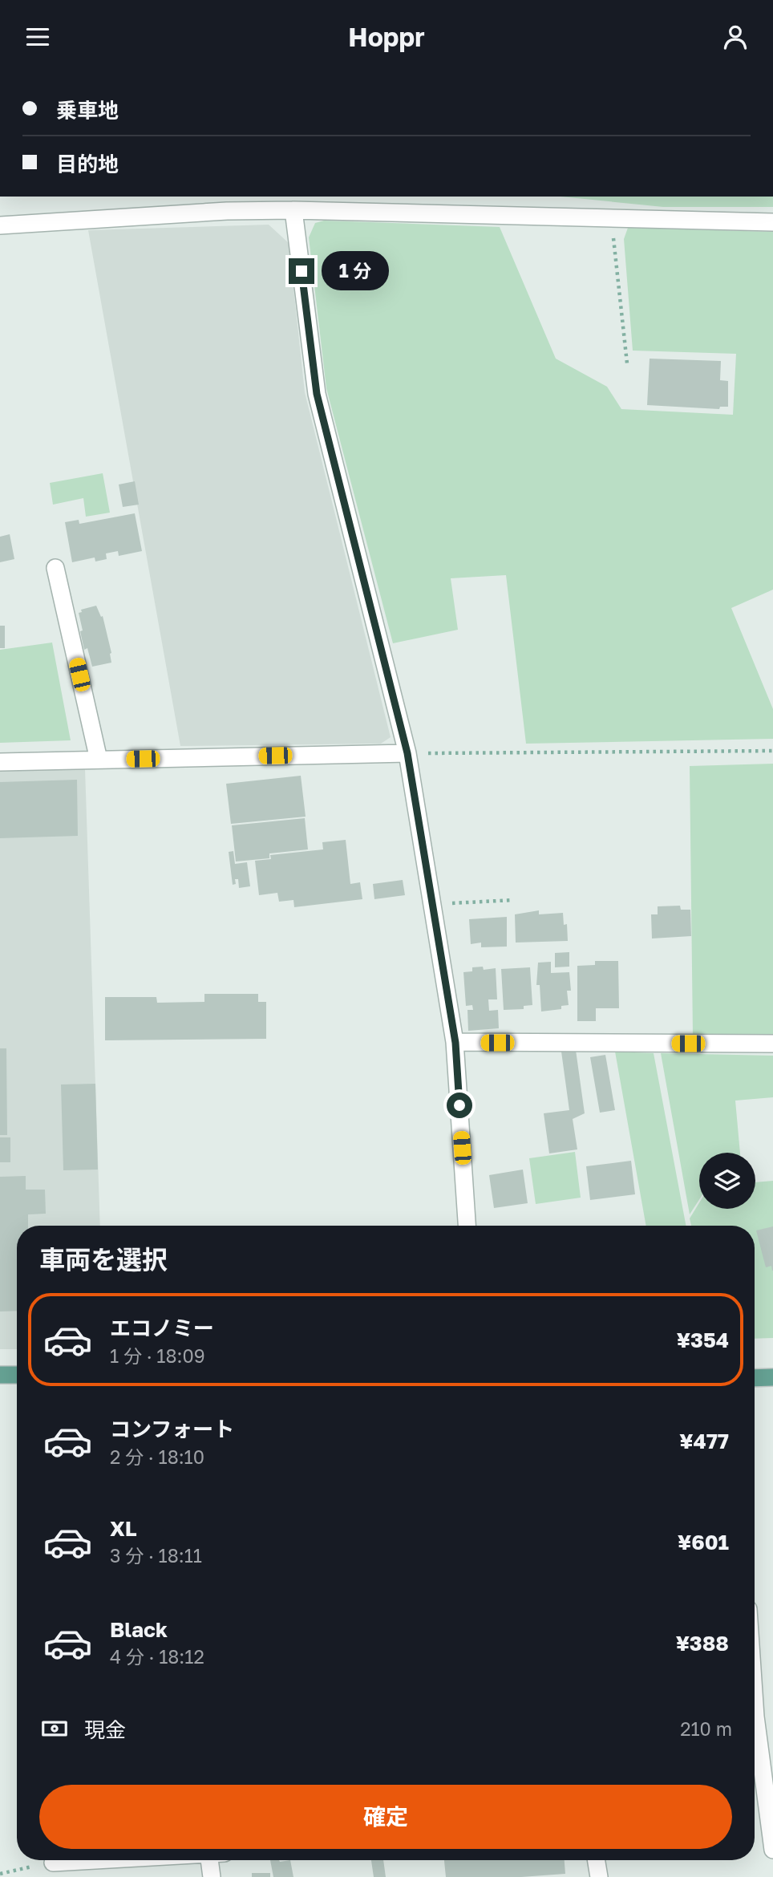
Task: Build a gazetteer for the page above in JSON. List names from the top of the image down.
{
  "page": {
    "header": "Hoppr",
    "banner": ["乗車地", "目的地"],
    "bubble": "1 分",
    "heading": "車両を選択",
    "list": [
      {
        "name": "エコノミー",
        "note": "1 分 · 18:09",
        "value": "¥354"
      },
      {
        "name": "コンフォート",
        "note": "2 分 · 18:10",
        "value": "¥477"
      },
      {
        "name": "XL",
        "note": "3 分 · 18:11",
        "value": "¥601"
      },
      {
        "name": "Black",
        "note": "4 分 · 18:12",
        "value": "¥388"
      }
    ],
    "pay": ["現金", "210 m"],
    "buttons": "確定"
  }
}
